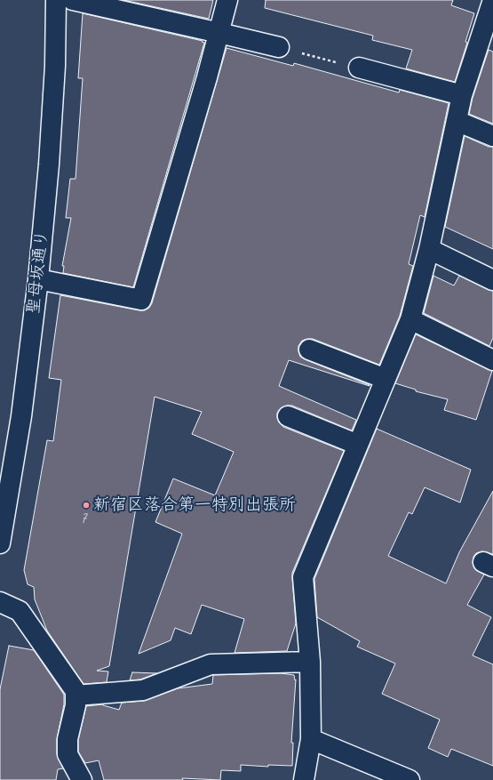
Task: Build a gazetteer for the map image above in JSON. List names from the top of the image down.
{
  "streets": {
    "street": ["聖母坂通り"]
  },
  "places": ["新宿区落合第一特別出張所"],
  "house_numbers": ["7"]
}
